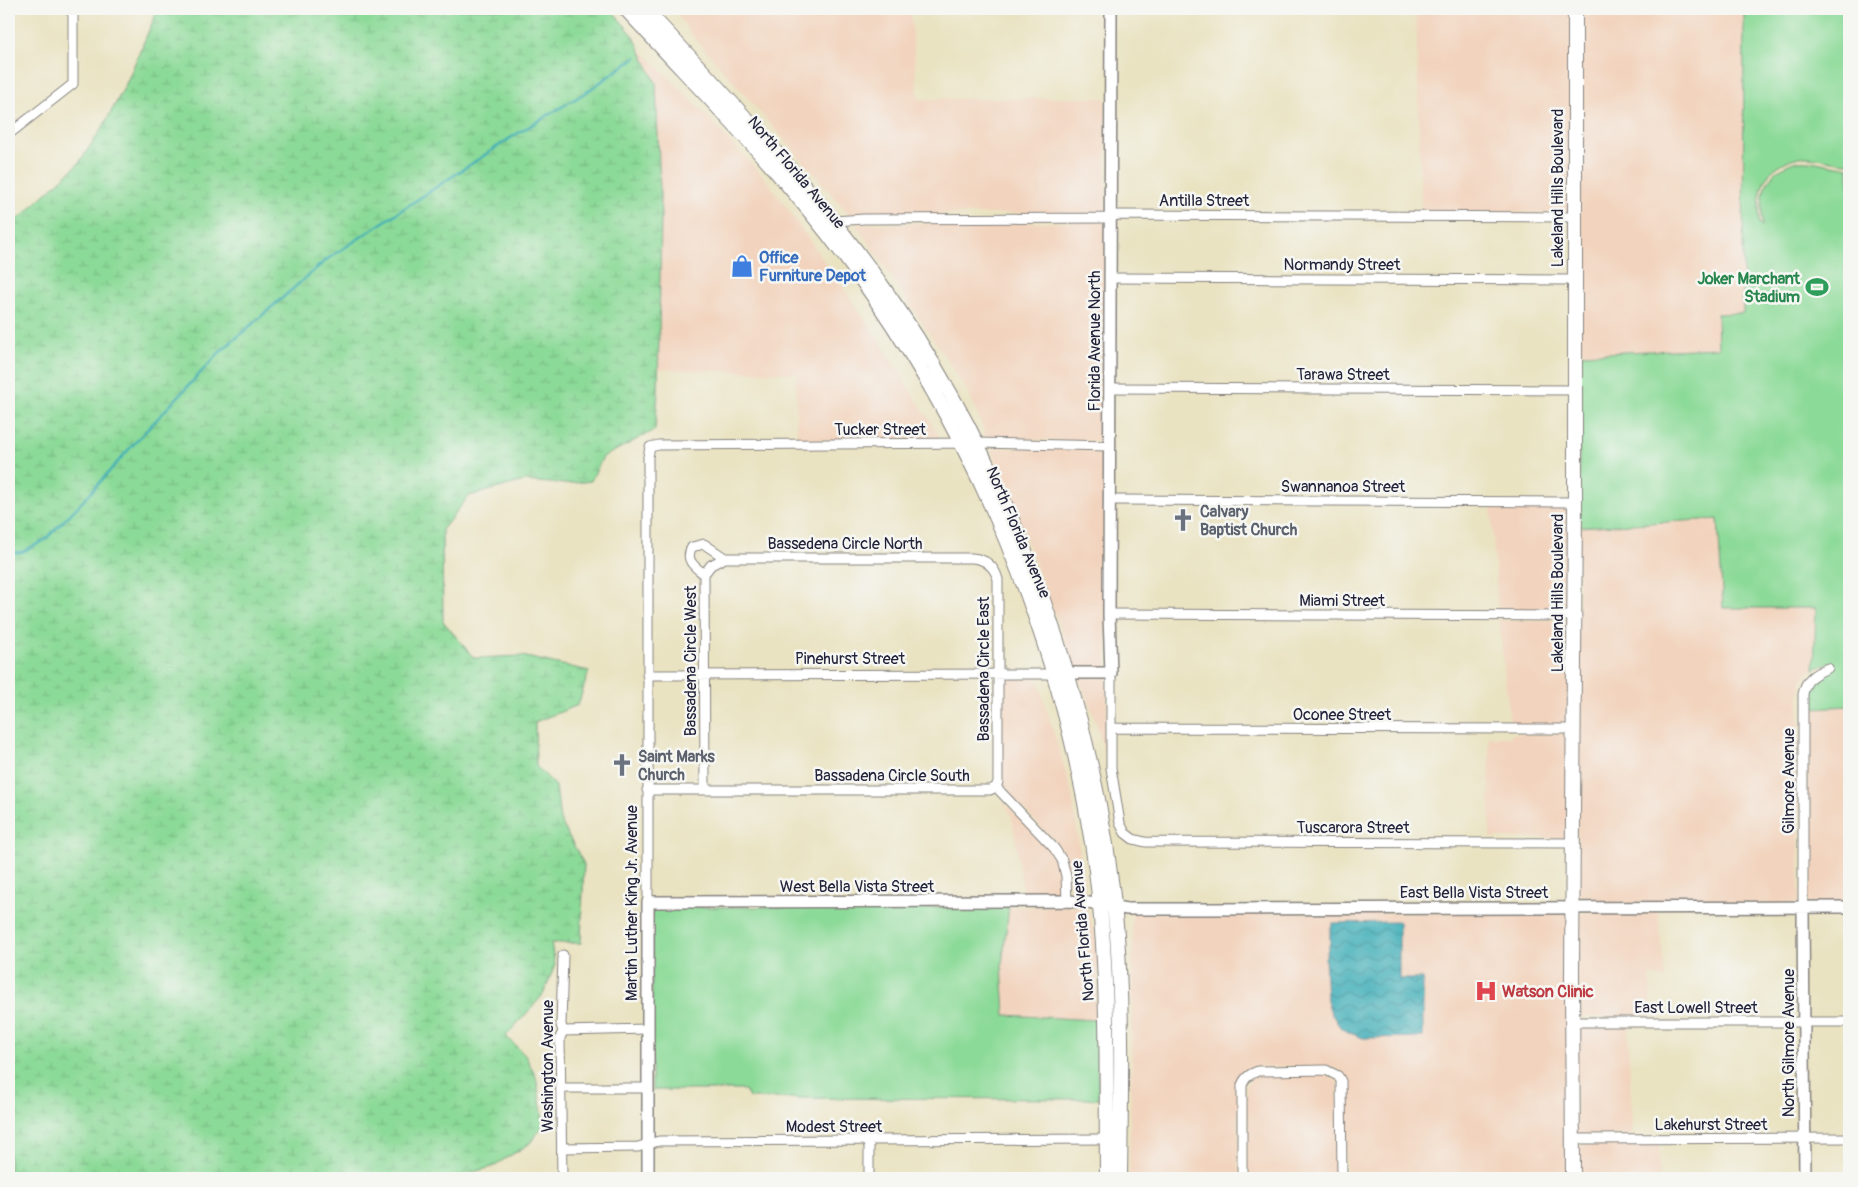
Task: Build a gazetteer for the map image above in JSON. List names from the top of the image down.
{
  "streets": {
    "main road": ["North Florida Avenue", "Lakeland Hills Boulevard"],
    "street": [
      "Antilla Street",
      "Normandy Street",
      "Florida Avenue North",
      "Tarawa Street",
      "Tucker Street",
      "Swannanoa Street",
      "Bassedena Circle North",
      "Miami Street",
      "Pinehurst Street",
      "Bassadena Circle West",
      "Bassadena Circle East",
      "Oconee Street",
      "Bassadena Circle South",
      "Gilmore Avenue",
      "Tuscarora Street",
      "West Bella Vista Street",
      "East Bella Vista Street",
      "Martin Luther King Jr. Avenue",
      "East Lowell Street",
      "North Gilmore Avenue",
      "Washington Avenue",
      "Lakehurst Street",
      "Modest Street"
    ]
  },
  "crossings": [
    ["North Florida Avenue", "Antilla Street"],
    ["North Florida Avenue", "Tucker Street"],
    ["North Florida Avenue", "Pinehurst Street"],
    ["North Florida Avenue", "West Bella Vista Street"],
    ["North Florida Avenue", "East Bella Vista Street"],
    ["North Florida Avenue", "Modest Street"],
    ["Lakeland Hills Boulevard", "Antilla Street"],
    ["Lakeland Hills Boulevard", "Normandy Street"],
    ["Lakeland Hills Boulevard", "Tarawa Street"],
    ["Lakeland Hills Boulevard", "Swannanoa Street"],
    ["Lakeland Hills Boulevard", "Miami Street"],
    ["Lakeland Hills Boulevard", "Oconee Street"],
    ["Lakeland Hills Boulevard", "Tuscarora Street"],
    ["Lakeland Hills Boulevard", "East Bella Vista Street"],
    ["Lakeland Hills Boulevard", "East Lowell Street"],
    ["Lakeland Hills Boulevard", "Lakehurst Street"],
    ["Antilla Street", "Florida Avenue North"],
    ["Normandy Street", "Florida Avenue North"],
    ["Florida Avenue North", "Tarawa Street"],
    ["Florida Avenue North", "Tucker Street"],
    ["Florida Avenue North", "Swannanoa Street"],
    ["Florida Avenue North", "Miami Street"],
    ["Florida Avenue North", "Pinehurst Street"],
    ["Tucker Street", "Martin Luther King Jr. Avenue"],
    ["Bassedena Circle North", "Bassadena Circle West"],
    ["Bassedena Circle North", "Bassadena Circle East"],
    ["Pinehurst Street", "Bassadena Circle West"],
    ["Pinehurst Street", "Bassadena Circle East"],
    ["Pinehurst Street", "Martin Luther King Jr. Avenue"],
    ["Bassadena Circle West", "Bassadena Circle South"],
    ["Bassadena Circle East", "Bassadena Circle South"],
    ["Oconee Street", "Tuscarora Street"],
    ["Bassadena Circle South", "Martin Luther King Jr. Avenue"],
    ["Gilmore Avenue", "East Bella Vista Street"],
    ["Gilmore Avenue", "North Gilmore Avenue"],
    ["West Bella Vista Street", "East Bella Vista Street"],
    ["West Bella Vista Street", "Martin Luther King Jr. Avenue"],
    ["East Bella Vista Street", "North Gilmore Avenue"],
    ["Martin Luther King Jr. Avenue", "Modest Street"],
    ["East Lowell Street", "North Gilmore Avenue"],
    ["North Gilmore Avenue", "Lakehurst Street"],
    ["Washington Avenue", "Modest Street"]
  ],
  "places": {
    "shop": ["Office Furniture Depot"],
    "sports": ["Joker Marchant Stadium"],
    "church": ["Calvary Baptist Church", "Saint Marks Church"],
    "hospital": ["Watson Clinic"]
  }
}
